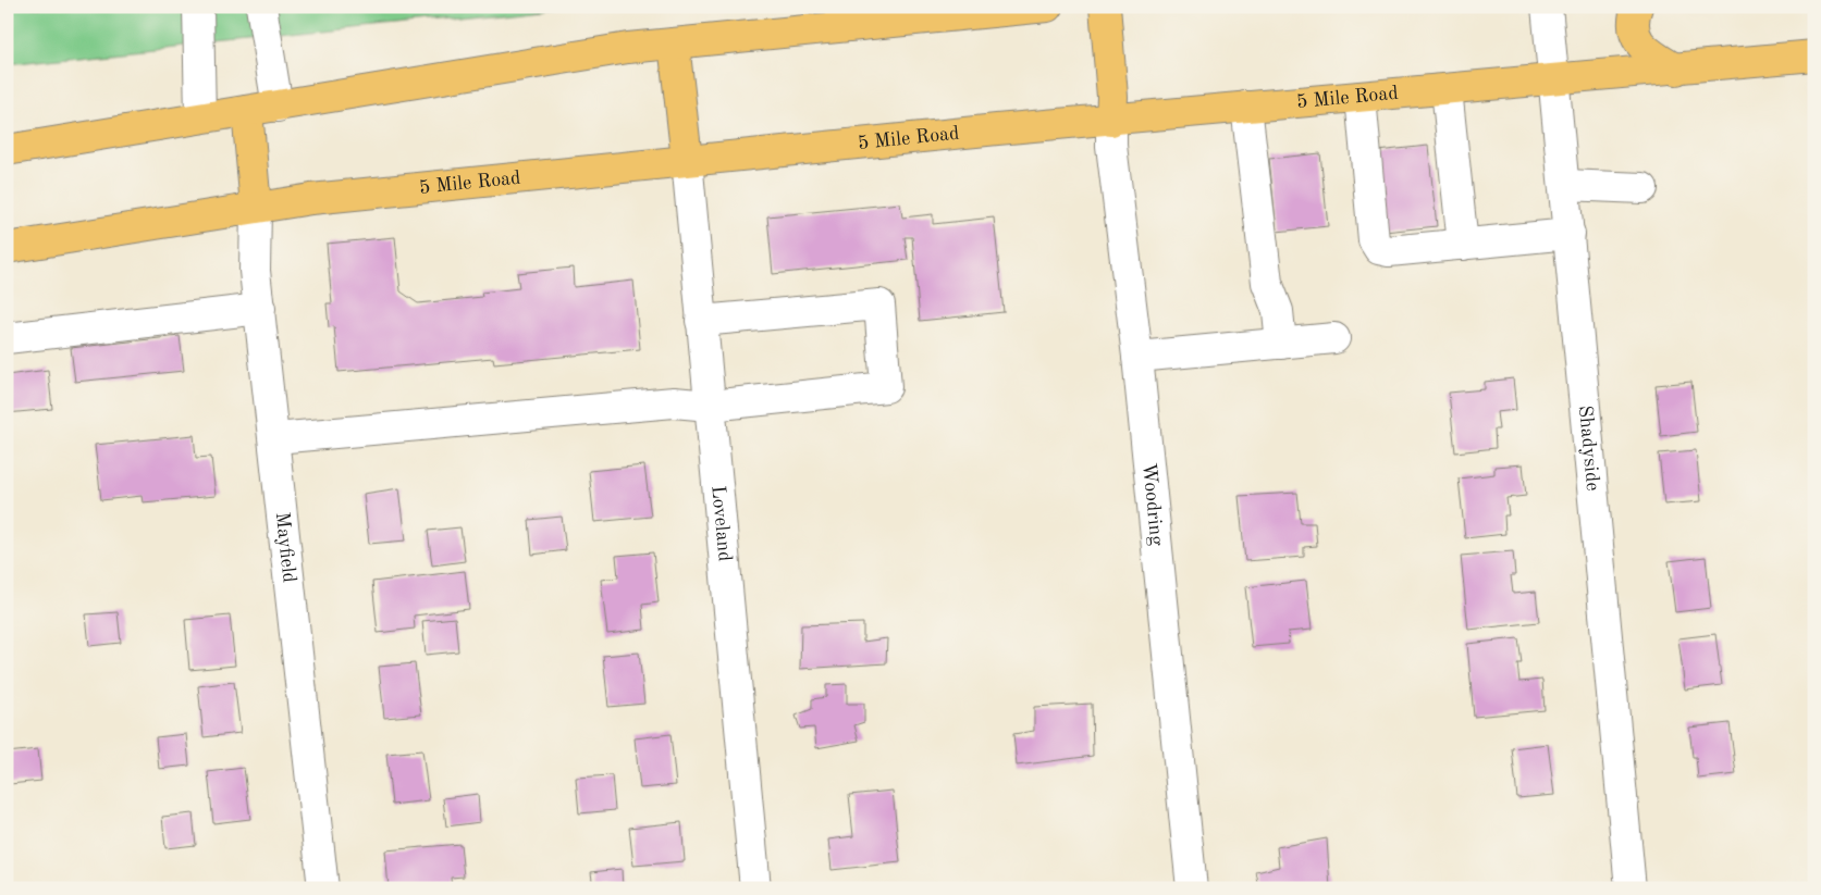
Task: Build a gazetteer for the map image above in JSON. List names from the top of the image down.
{
  "streets": {
    "main road": ["5 Mile Road"],
    "street": [
      "Shadyside",
      "Woodring",
      "Loveland",
      "Mayfield"
    ]
  },
  "crossings": [
    ["5 Mile Road", "Shadyside"],
    ["5 Mile Road", "Woodring"],
    ["5 Mile Road", "Loveland"],
    ["5 Mile Road", "Mayfield"]
  ]
}
